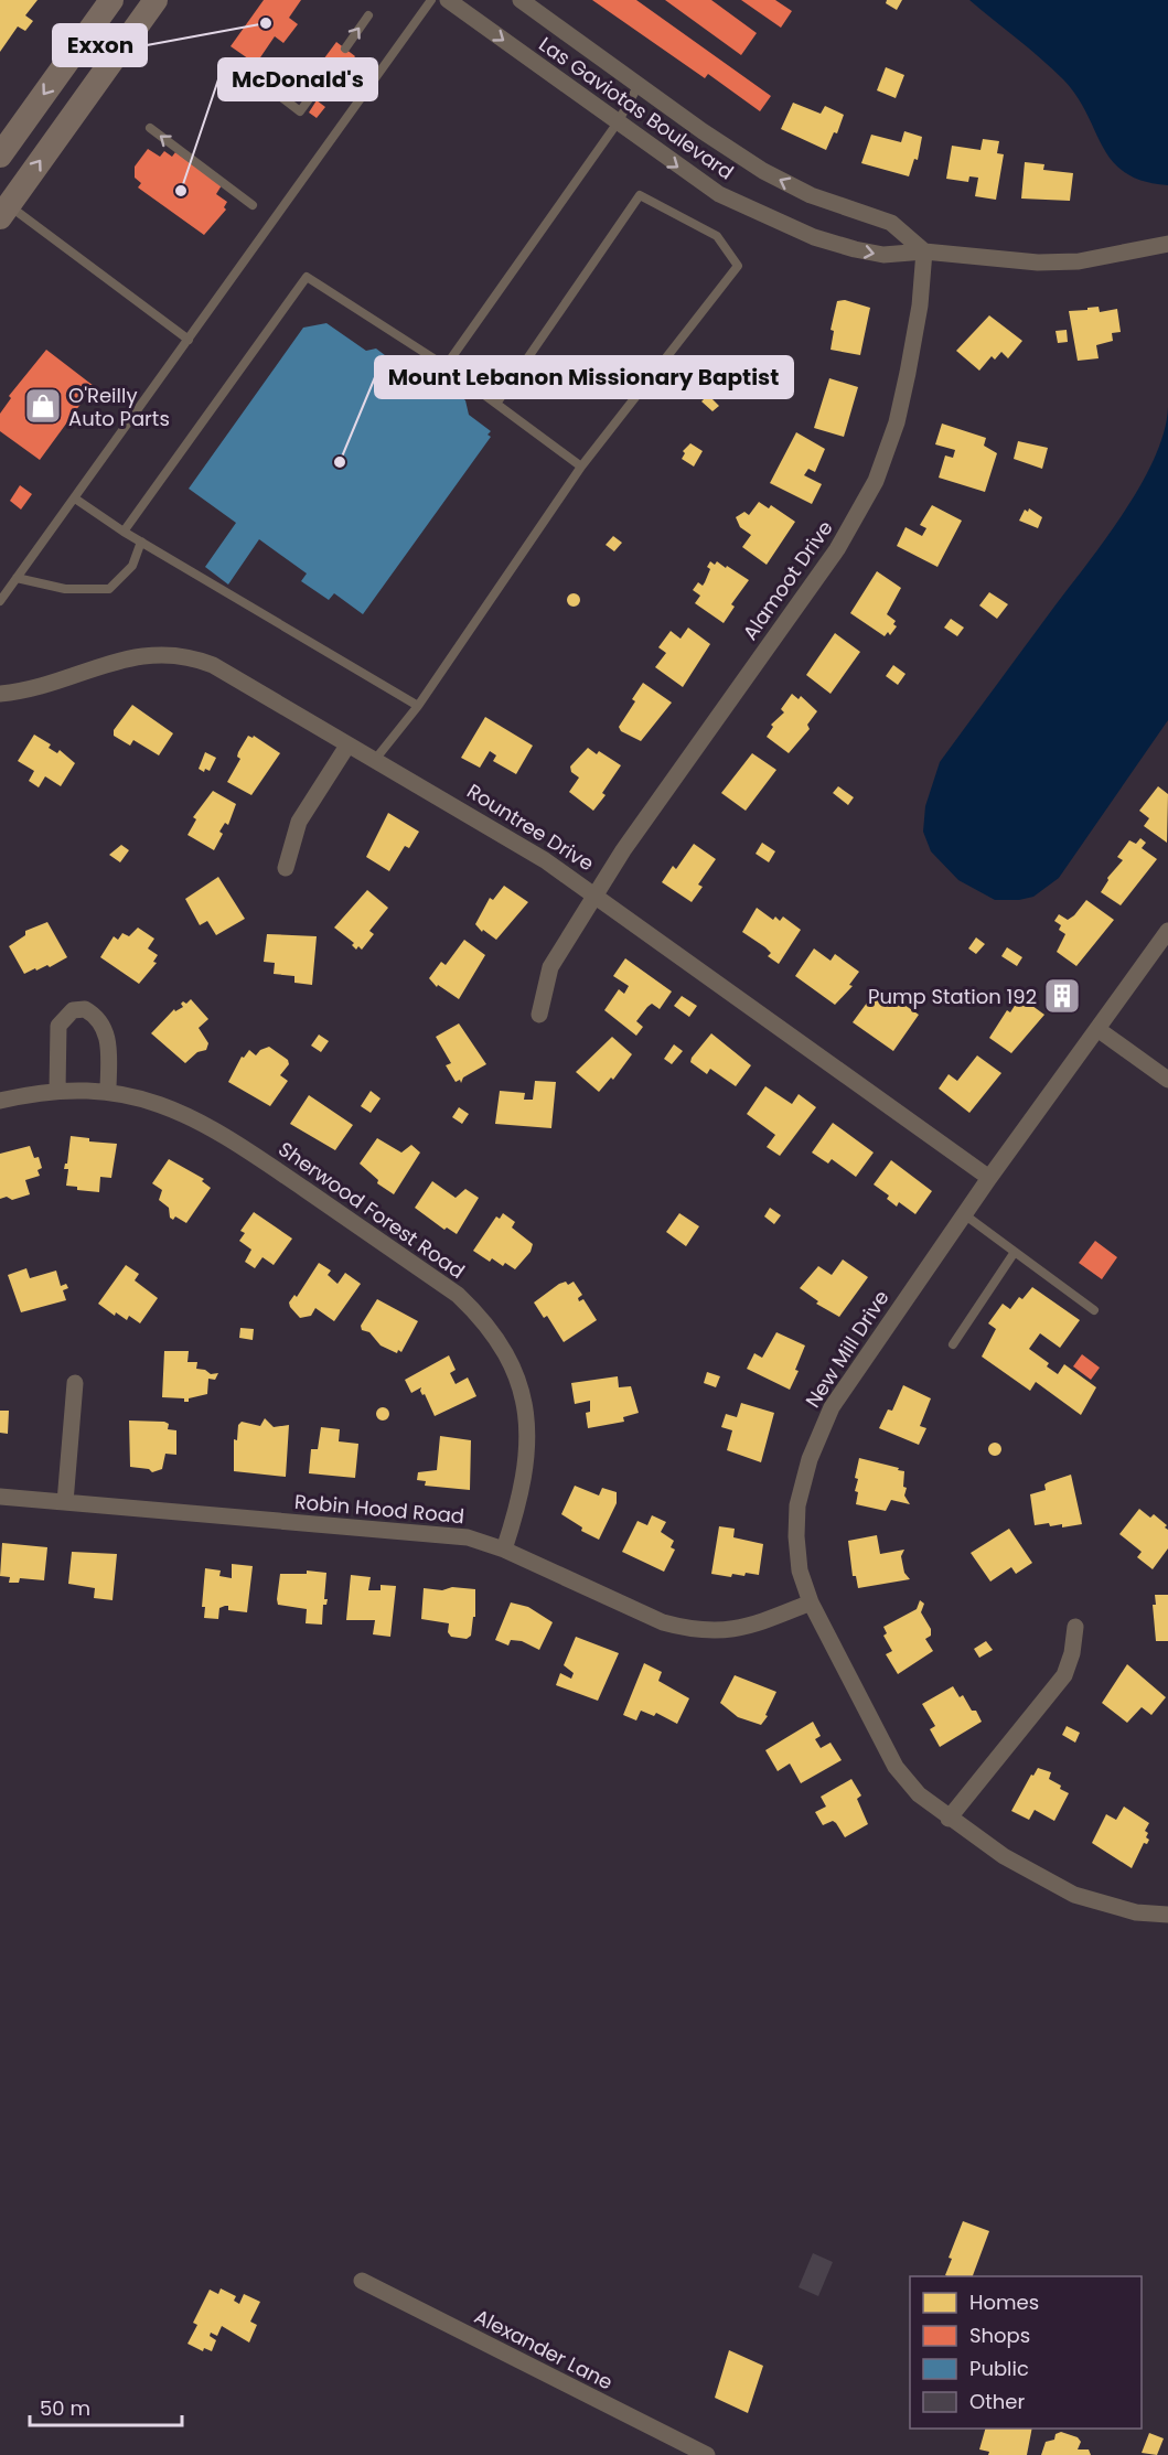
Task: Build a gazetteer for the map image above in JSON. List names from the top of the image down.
{
  "streets": {
    "street": [
      "Las Gaviotas Boulevard",
      "Alamoot Drive",
      "Rountree Drive",
      "Sherwood Forest Road",
      "New Mill Drive",
      "Robin Hood Road",
      "Alexander Lane"
    ]
  },
  "crossings": [
    ["Las Gaviotas Boulevard", "Alamoot Drive"],
    ["Alamoot Drive", "Rountree Drive"],
    ["Rountree Drive", "New Mill Drive"],
    ["Sherwood Forest Road", "Robin Hood Road"],
    ["New Mill Drive", "Robin Hood Road"]
  ],
  "places": {
    "other": ["Exxon", "McDonald's", "Mount Lebanon Missionary Baptist"],
    "shop": ["O'Reilly Auto Parts"],
    "building": ["Pump Station 192"]
  },
  "legend": [
    "Homes",
    "Shops",
    "Public",
    "Other"
  ],
  "scale_bar": "50 m"
}
